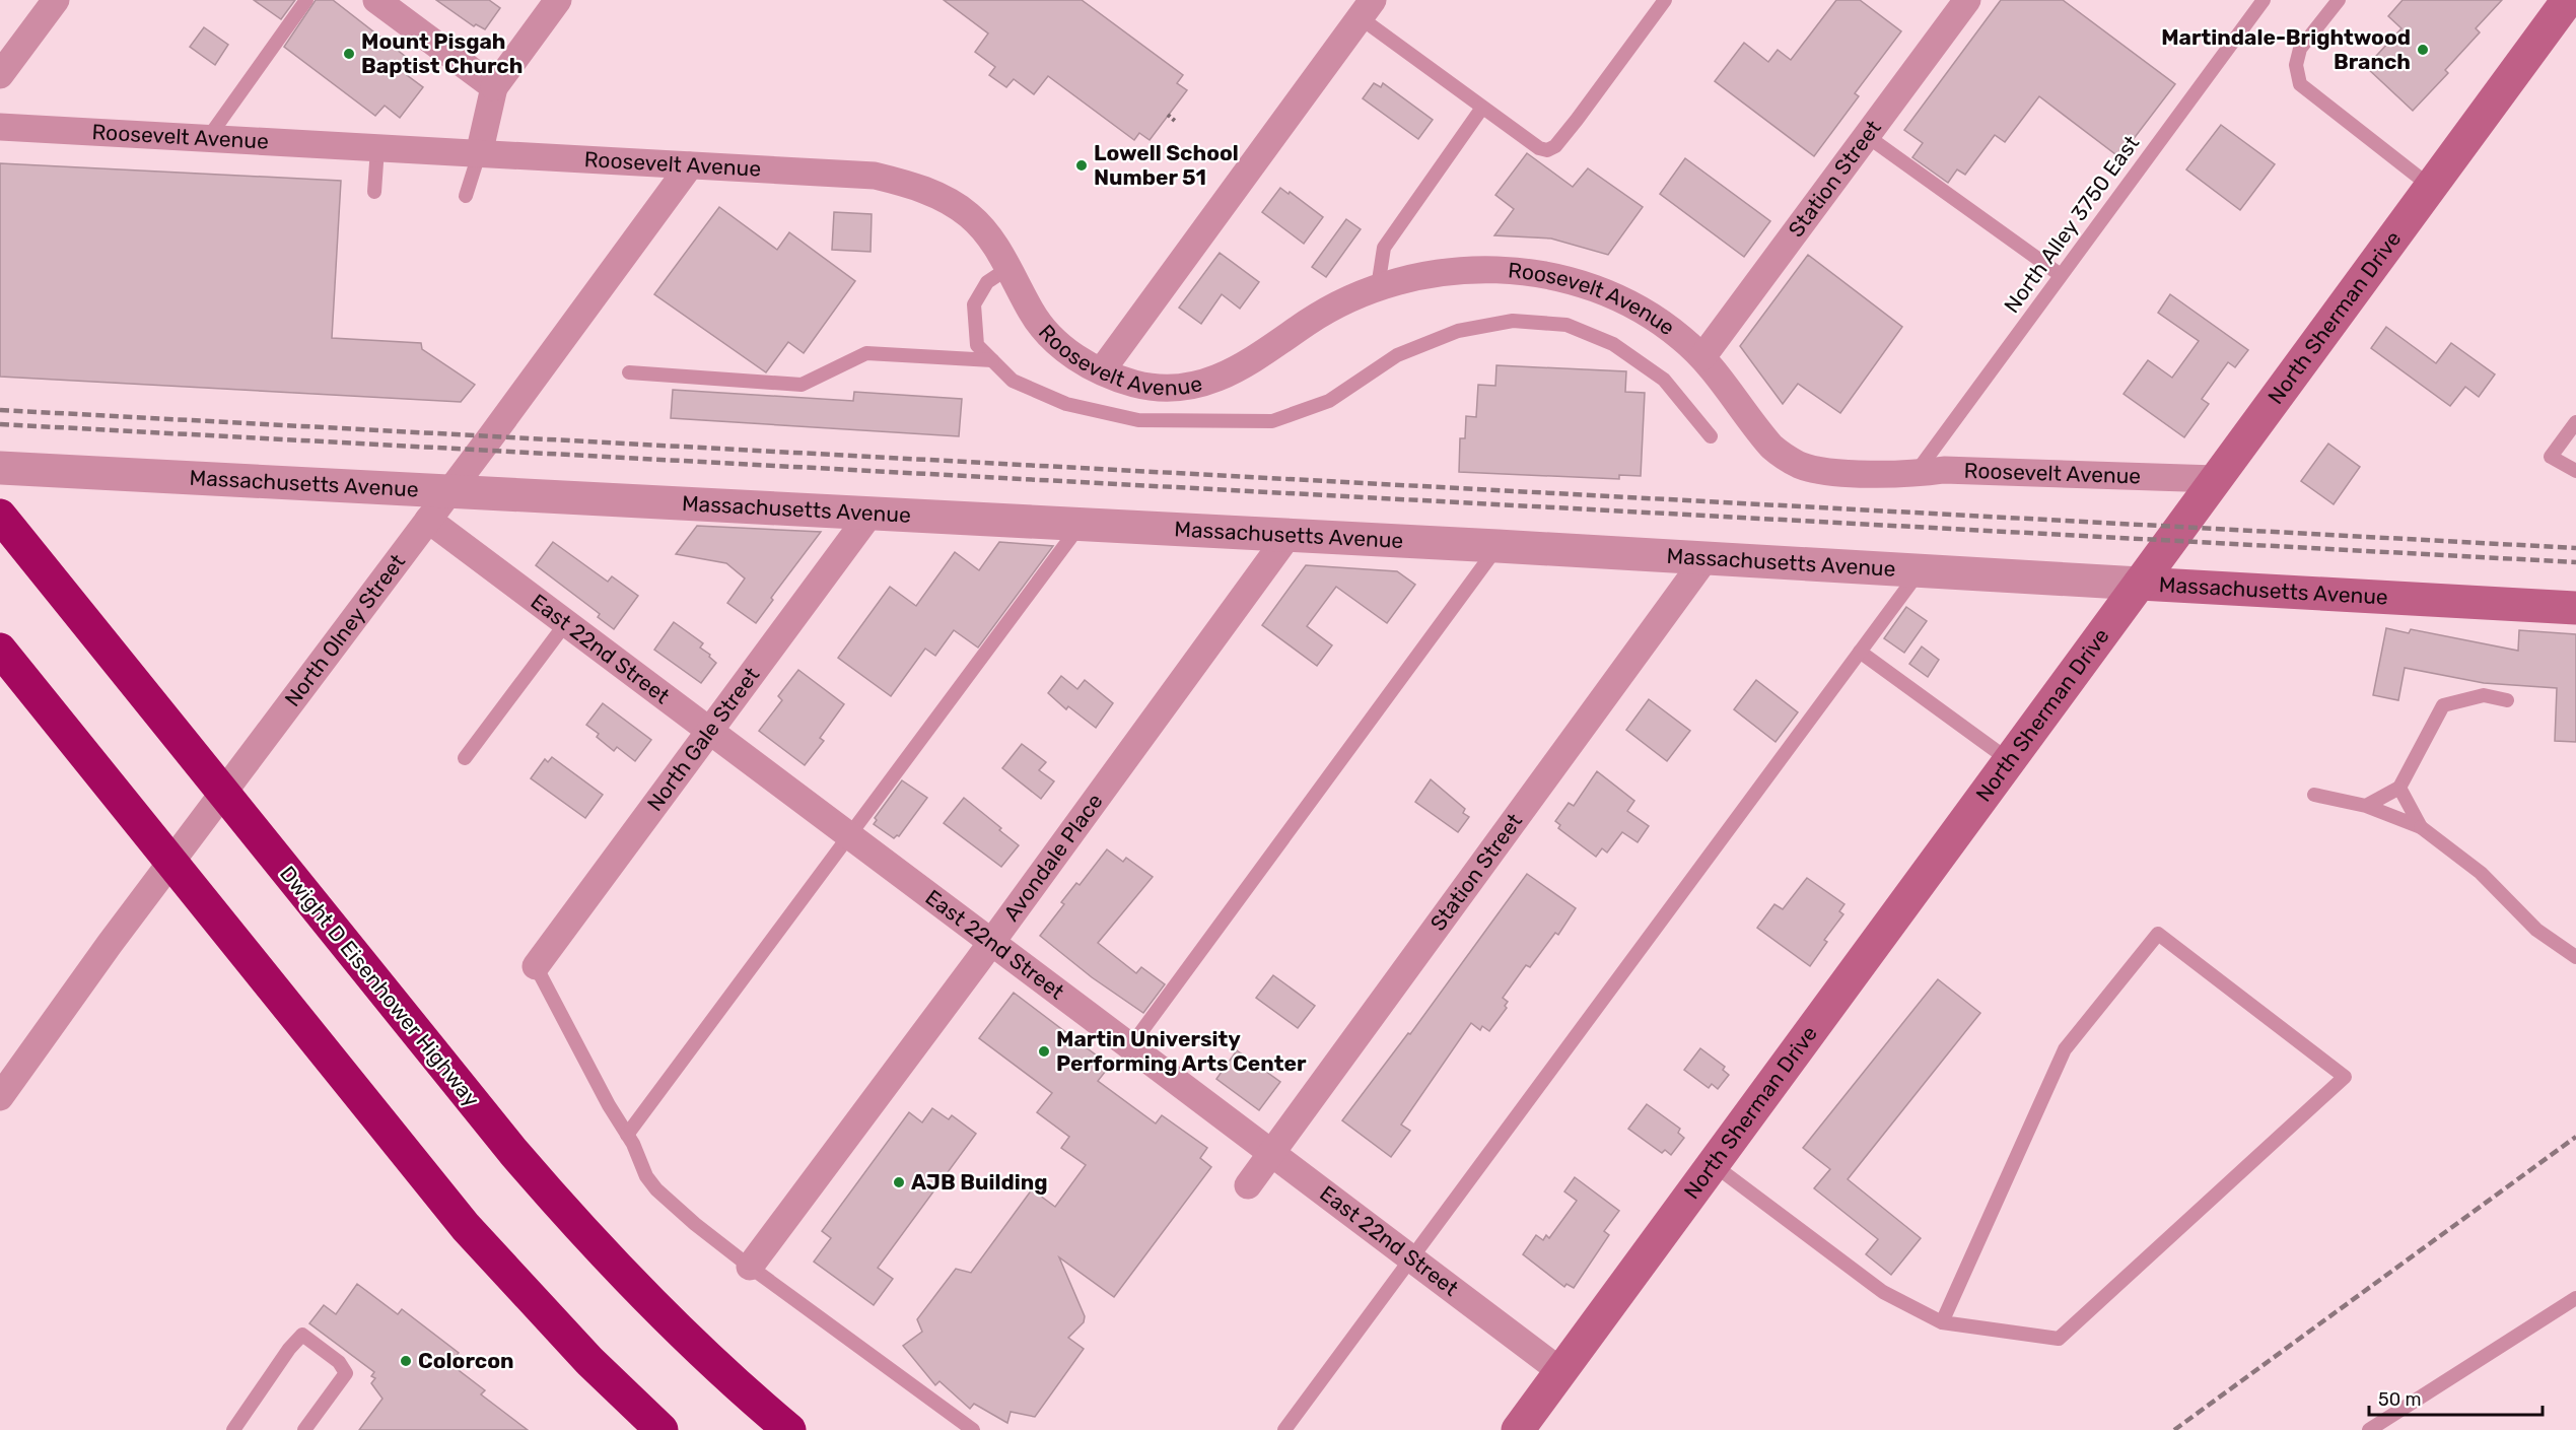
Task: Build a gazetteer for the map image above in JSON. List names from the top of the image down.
{
  "streets": {
    "highway": ["Dwight D Eisenhower Highway"],
    "main road": ["North Sherman Drive", "Massachusetts Avenue"],
    "street": [
      "Roosevelt Avenue",
      "Station Street",
      "North Olney Street",
      "East 22nd Street",
      "North Gale Street",
      "Avondale Place"
    ],
    "lane": ["North Alley 3750 East"]
  },
  "crossings": [
    ["Roosevelt Avenue", "Station Street"],
    ["Roosevelt Avenue", "North Alley 3750 East"],
    ["Roosevelt Avenue", "North Sherman Drive"],
    ["Roosevelt Avenue", "North Olney Street"],
    ["Station Street", "Massachusetts Avenue"],
    ["Station Street", "East 22nd Street"],
    ["North Sherman Drive", "Massachusetts Avenue"],
    ["North Sherman Drive", "East 22nd Street"],
    ["Massachusetts Avenue", "North Olney Street"],
    ["Massachusetts Avenue", "North Gale Street"],
    ["Massachusetts Avenue", "Avondale Place"],
    ["North Olney Street", "East 22nd Street"],
    ["East 22nd Street", "North Gale Street"],
    ["East 22nd Street", "Avondale Place"]
  ],
  "places": [
    "Martindale-Brightwood Branch",
    "Mount Pisgah Baptist Church",
    "Lowell School Number 51",
    "Martin University Performing Arts Center",
    "AJB Building",
    "Colorcon"
  ],
  "scale_bar": "50 m"
}
